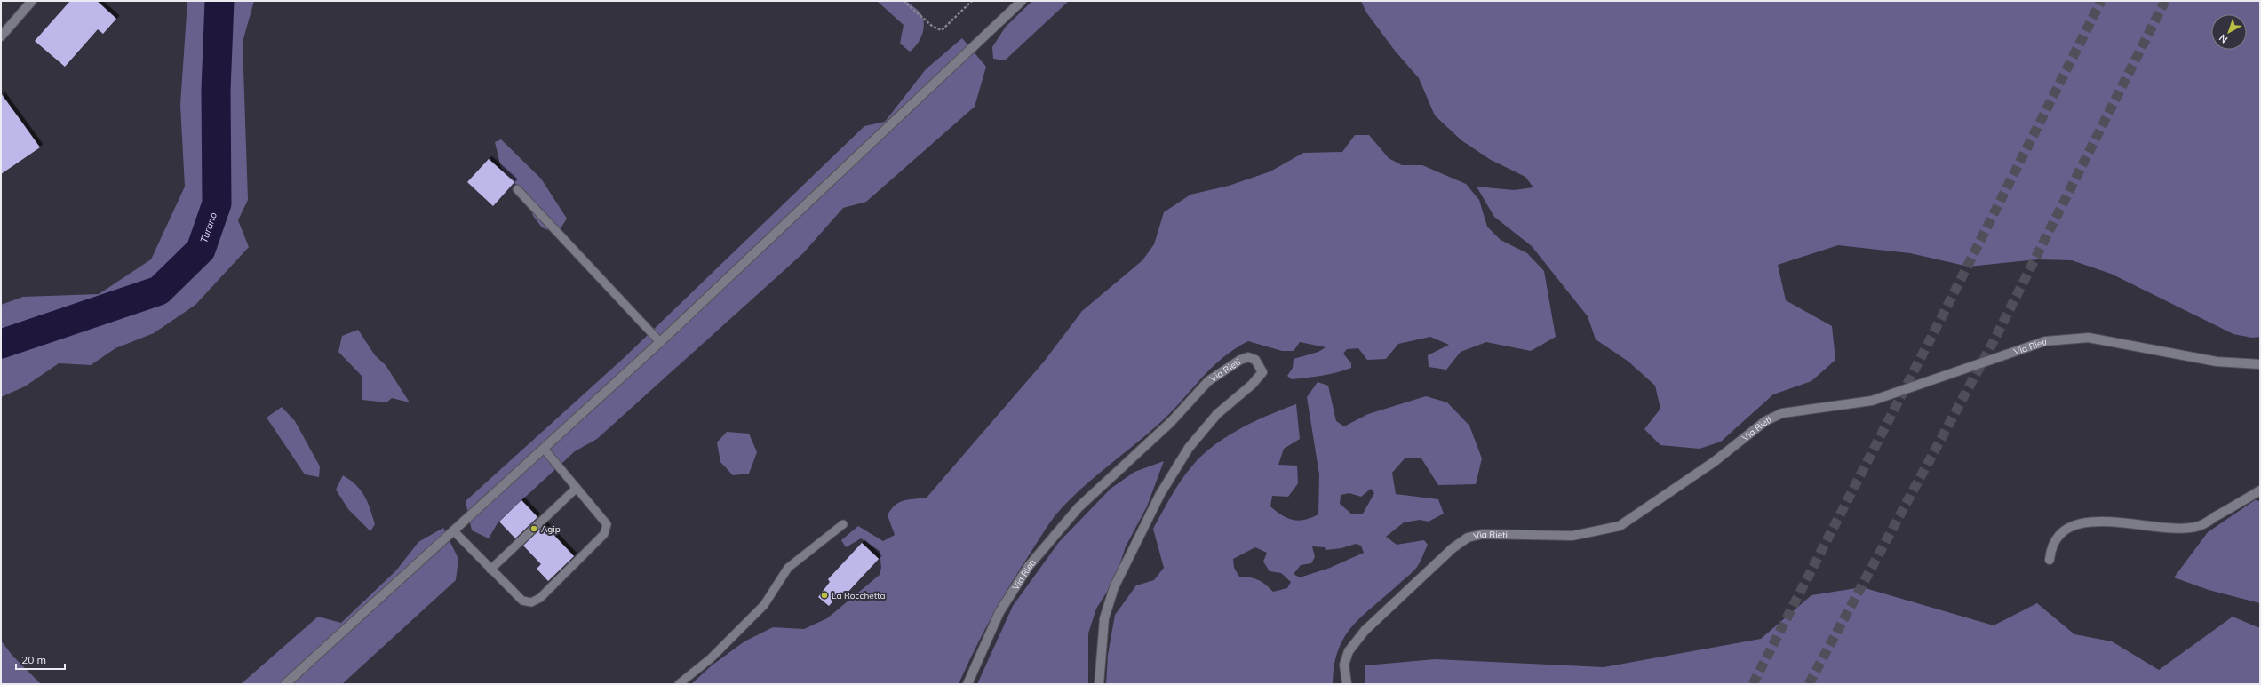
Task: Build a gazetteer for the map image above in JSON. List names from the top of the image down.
{
  "streets": {
    "street": ["Via Rieti"]
  },
  "water": ["Turano"],
  "places": ["Agip", "La Rocchetta"],
  "scale_bar": "20 m",
  "north": "bottom left"
}
